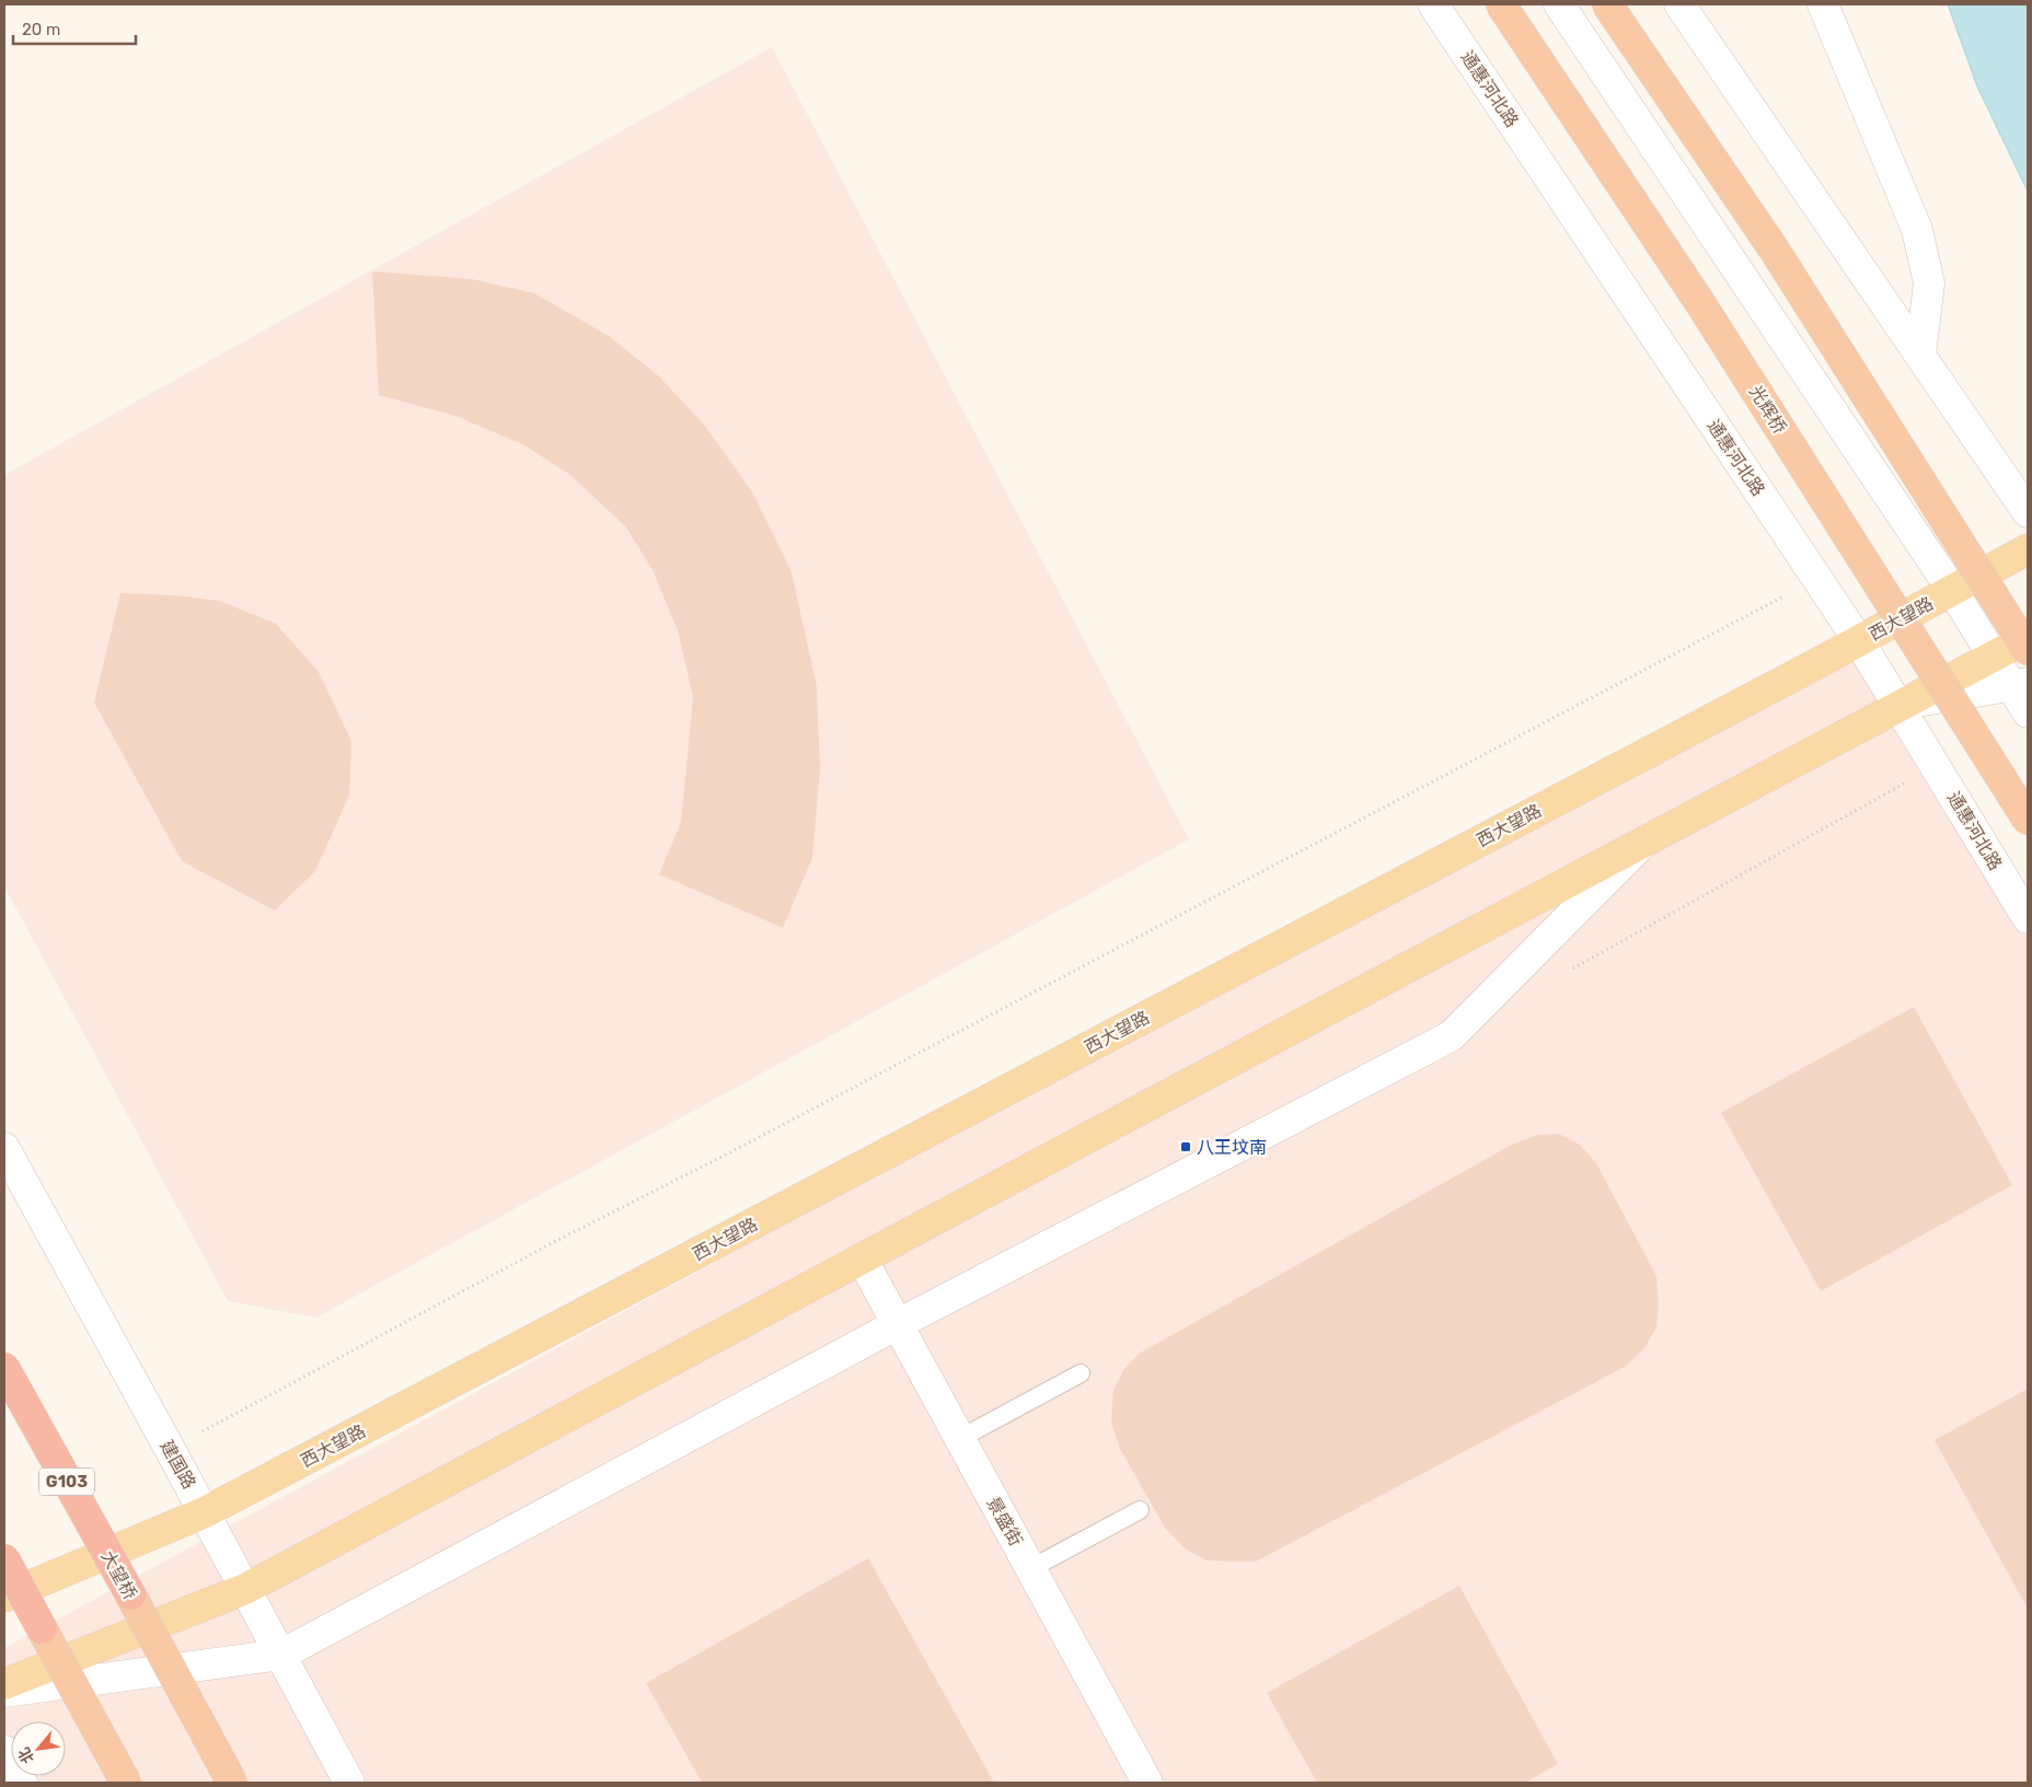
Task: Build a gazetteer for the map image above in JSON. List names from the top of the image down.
{
  "streets": {
    "highway": ["光辉桥", "G103", "大望桥"],
    "main road": ["西大望路"],
    "street": ["通惠河北路", "建国路", "景盛街"]
  },
  "crossings": [
    ["通惠河北路", "西大望路"],
    ["西大望路", "建国路"]
  ],
  "places": {
    "transit": ["八王坟南"]
  },
  "scale_bar": "20 m",
  "north": "bottom left"
}
